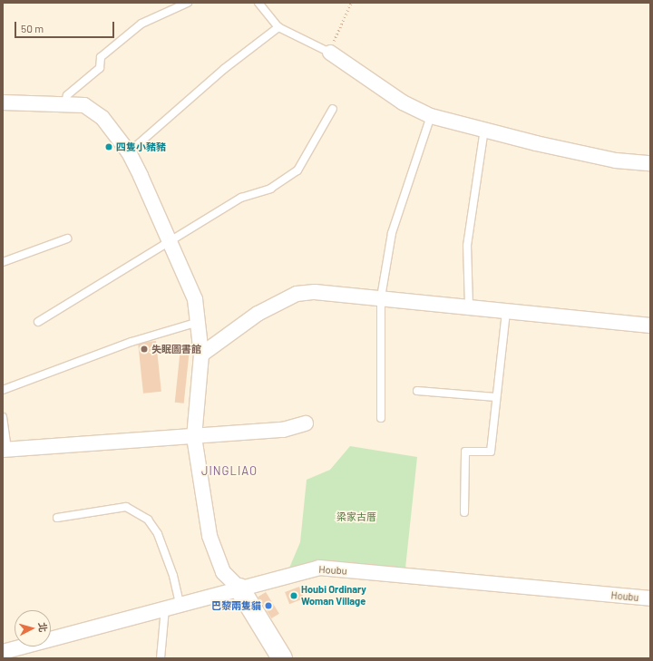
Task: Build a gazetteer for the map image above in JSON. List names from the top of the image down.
{
  "streets": {
    "street": ["Houbu"]
  },
  "districts": ["JINGLIAO"],
  "parks": ["梁家古厝"],
  "places": [
    "四隻小豬豬",
    "失眠圖書館",
    "Houbi Ordinary Woman Village",
    "巴黎兩隻貓"
  ],
  "scale_bar": "50 m",
  "north": "right"
}
